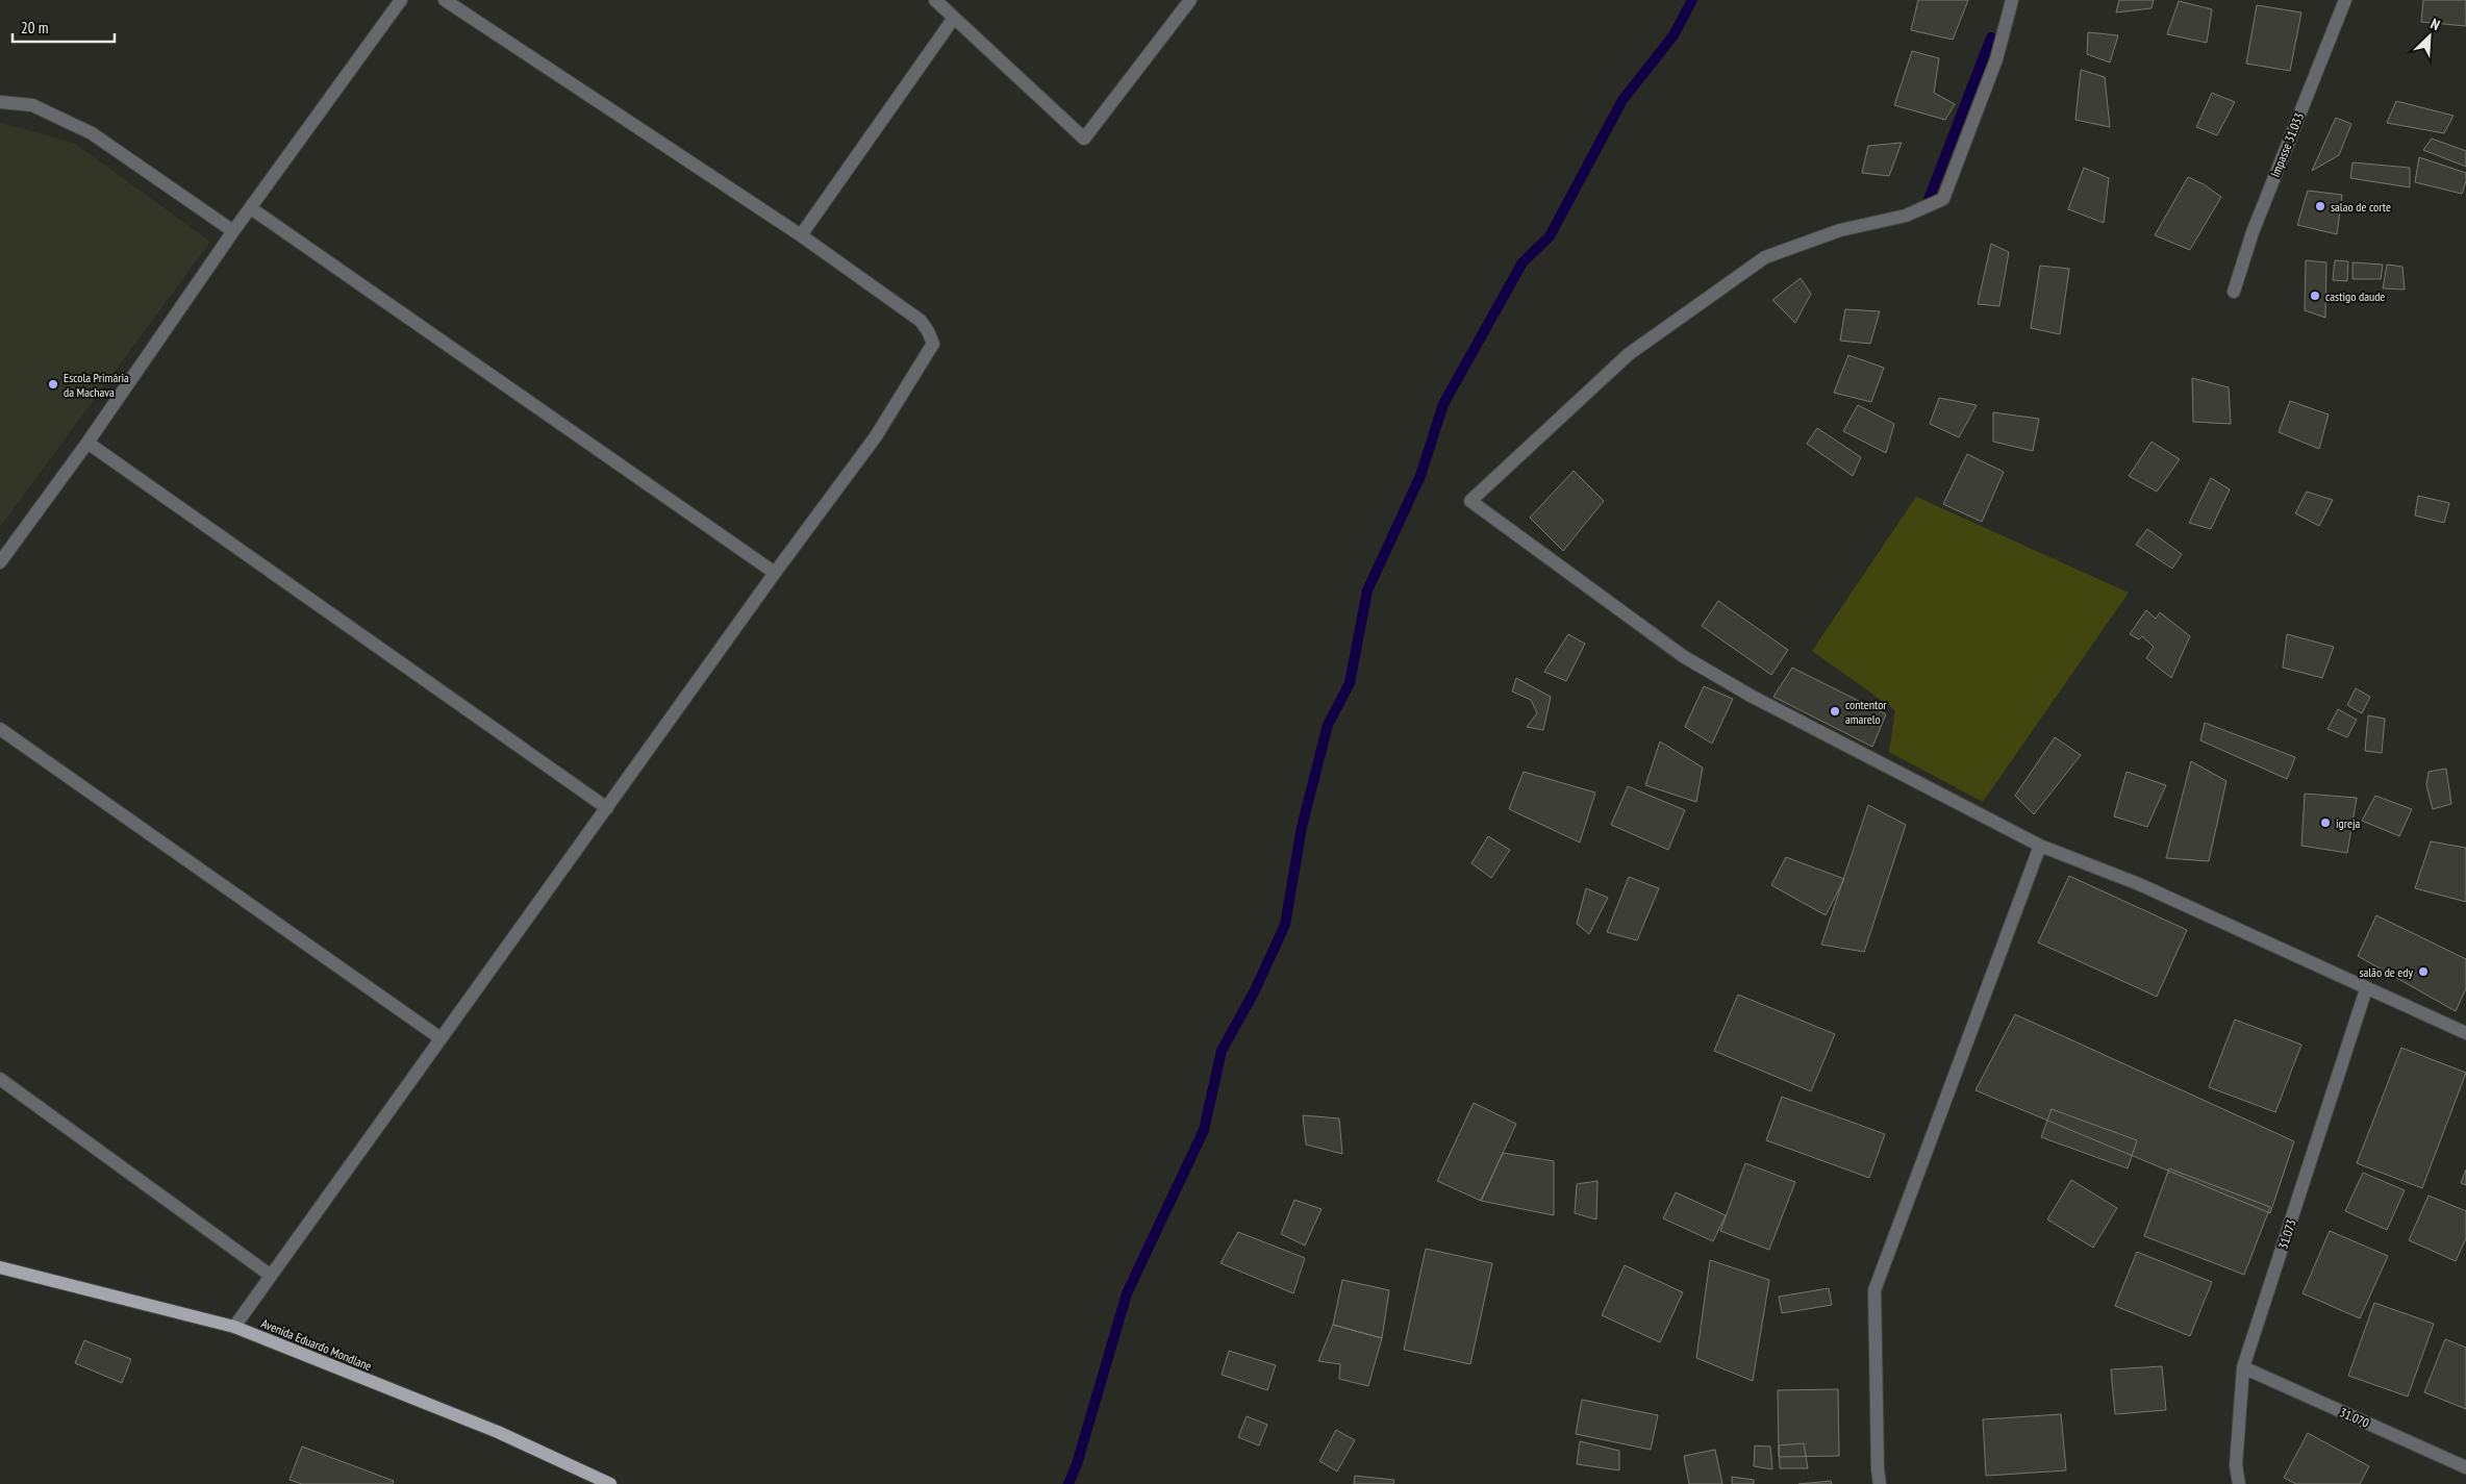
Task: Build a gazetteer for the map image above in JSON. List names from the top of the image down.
{
  "streets": {
    "main road": ["Avenida Eduardo Mondlane"],
    "street": ["Impasse 31.033", "31.073", "31.070"]
  },
  "crossings": [
    ["31.073", "31.070"]
  ],
  "places": [
    "salao de corte",
    "castigo daude",
    "Escola Primária da Machava",
    "contentor amarelo",
    "igreja",
    "salão de edy"
  ],
  "scale_bar": "20 m",
  "north": "top right"
}
